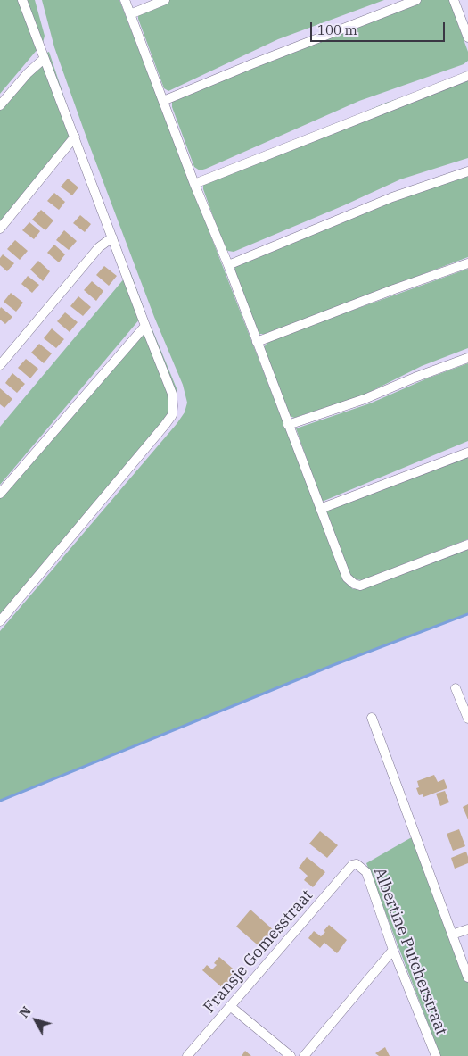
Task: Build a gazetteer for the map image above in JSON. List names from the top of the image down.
{
  "streets": {
    "street": ["Fransje Gomesstraat", "Albertine Putcherstraat"]
  },
  "crossings": [
    ["Fransje Gomesstraat", "Albertine Putcherstraat"]
  ],
  "scale_bar": "100 m",
  "north": "top left"
}
